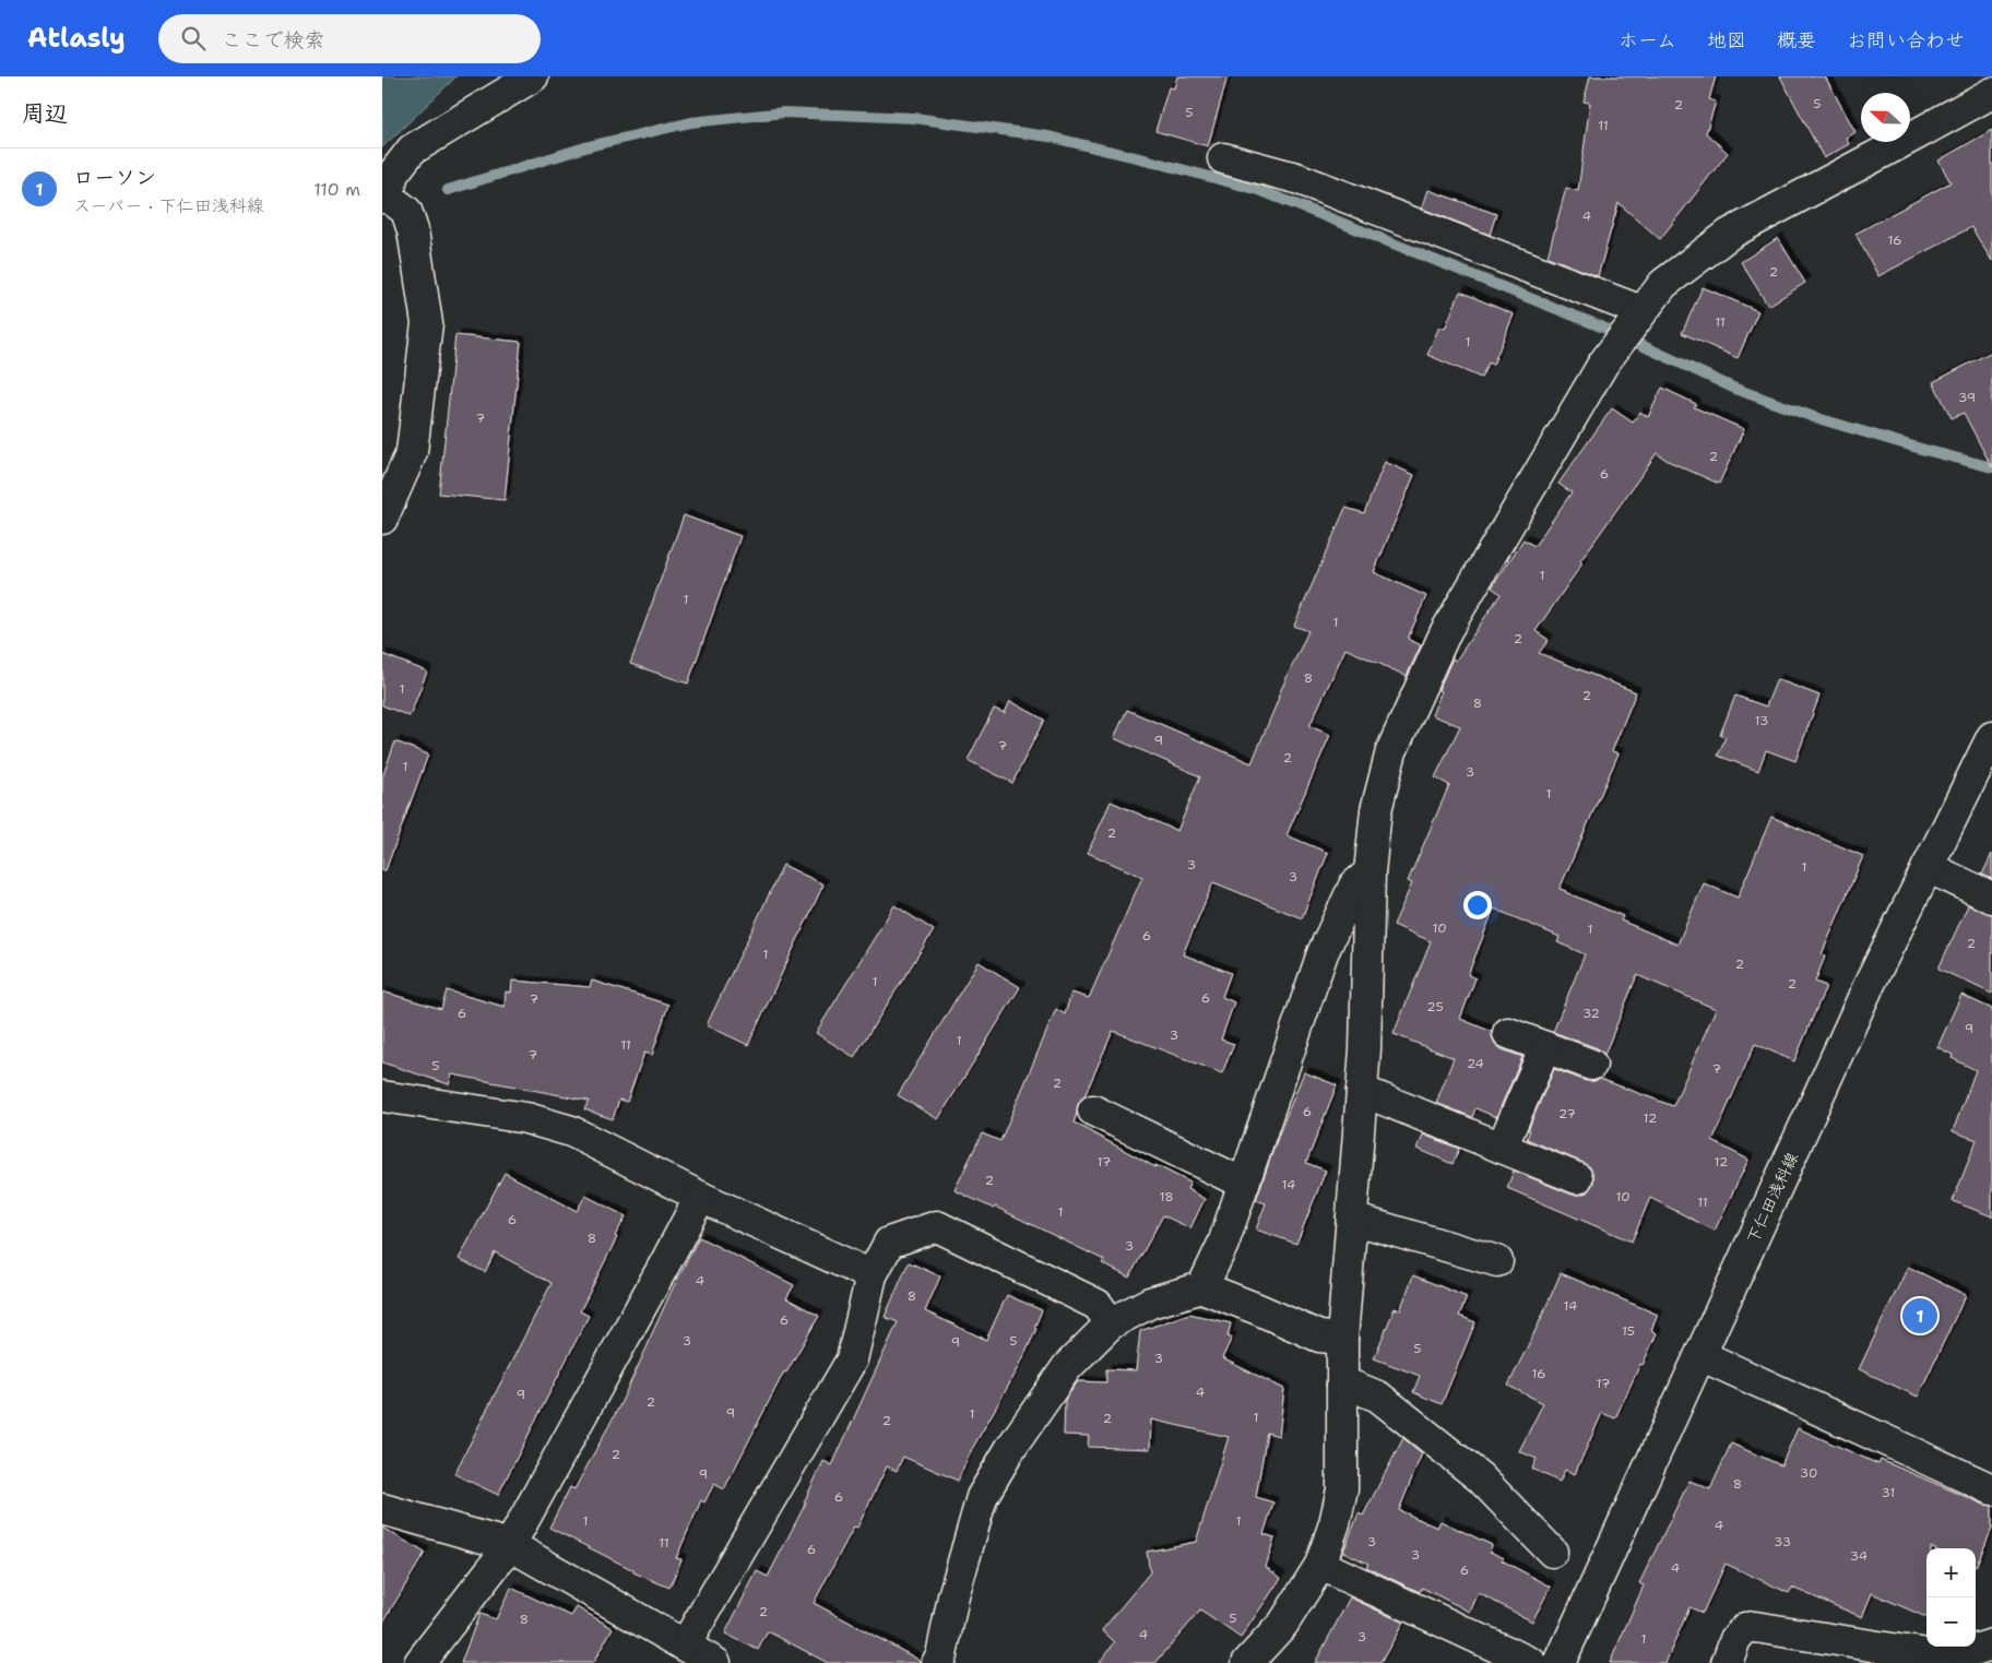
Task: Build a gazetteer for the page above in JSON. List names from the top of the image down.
{
  "streets": {
    "street": ["下仁田浅科線"]
  },
  "house_numbers": [
    "5",
    "2",
    "5",
    "11",
    "4",
    "16",
    "2",
    "11",
    "1",
    "39",
    "7",
    "2",
    "6",
    "1",
    "1",
    "1",
    "2",
    "8",
    "1",
    "2",
    "8",
    "13",
    "9",
    "7",
    "2",
    "1",
    "3",
    "1",
    "2",
    "3",
    "1",
    "3",
    "10",
    "1",
    "6",
    "2",
    "1",
    "2",
    "1",
    "2",
    "6",
    "7",
    "25",
    "6",
    "32",
    "9",
    "3",
    "1",
    "11",
    "7",
    "24",
    "5",
    "7",
    "2",
    "6",
    "27",
    "12",
    "17",
    "12",
    "2",
    "14",
    "18",
    "10",
    "11",
    "1",
    "6",
    "8",
    "3",
    "4",
    "8",
    "14",
    "6",
    "15",
    "3",
    "5",
    "9",
    "5",
    "3",
    "16",
    "17",
    "4",
    "9",
    "2",
    "9",
    "1",
    "1",
    "2",
    "2",
    "2",
    "30",
    "9",
    "8",
    "31",
    "6",
    "1",
    "1",
    "4",
    "3",
    "33",
    "11",
    "6",
    "3",
    "34",
    "4",
    "6",
    "2",
    "5",
    "8",
    "4",
    "3",
    "1"
  ],
  "north": "left",
  "page": {
    "header": "Atlasly",
    "search": "ここで検索",
    "nav": [
      "ホーム",
      "地図",
      "概要",
      "お問い合わせ"
    ],
    "heading": "周辺",
    "list": [
      {
        "mark": "1",
        "name": "ローソン",
        "note": "スーパー · 下仁田浅科線",
        "value": "110 m"
      }
    ],
    "pins": "1",
    "map_buttons": ["+", "−"]
  }
}
